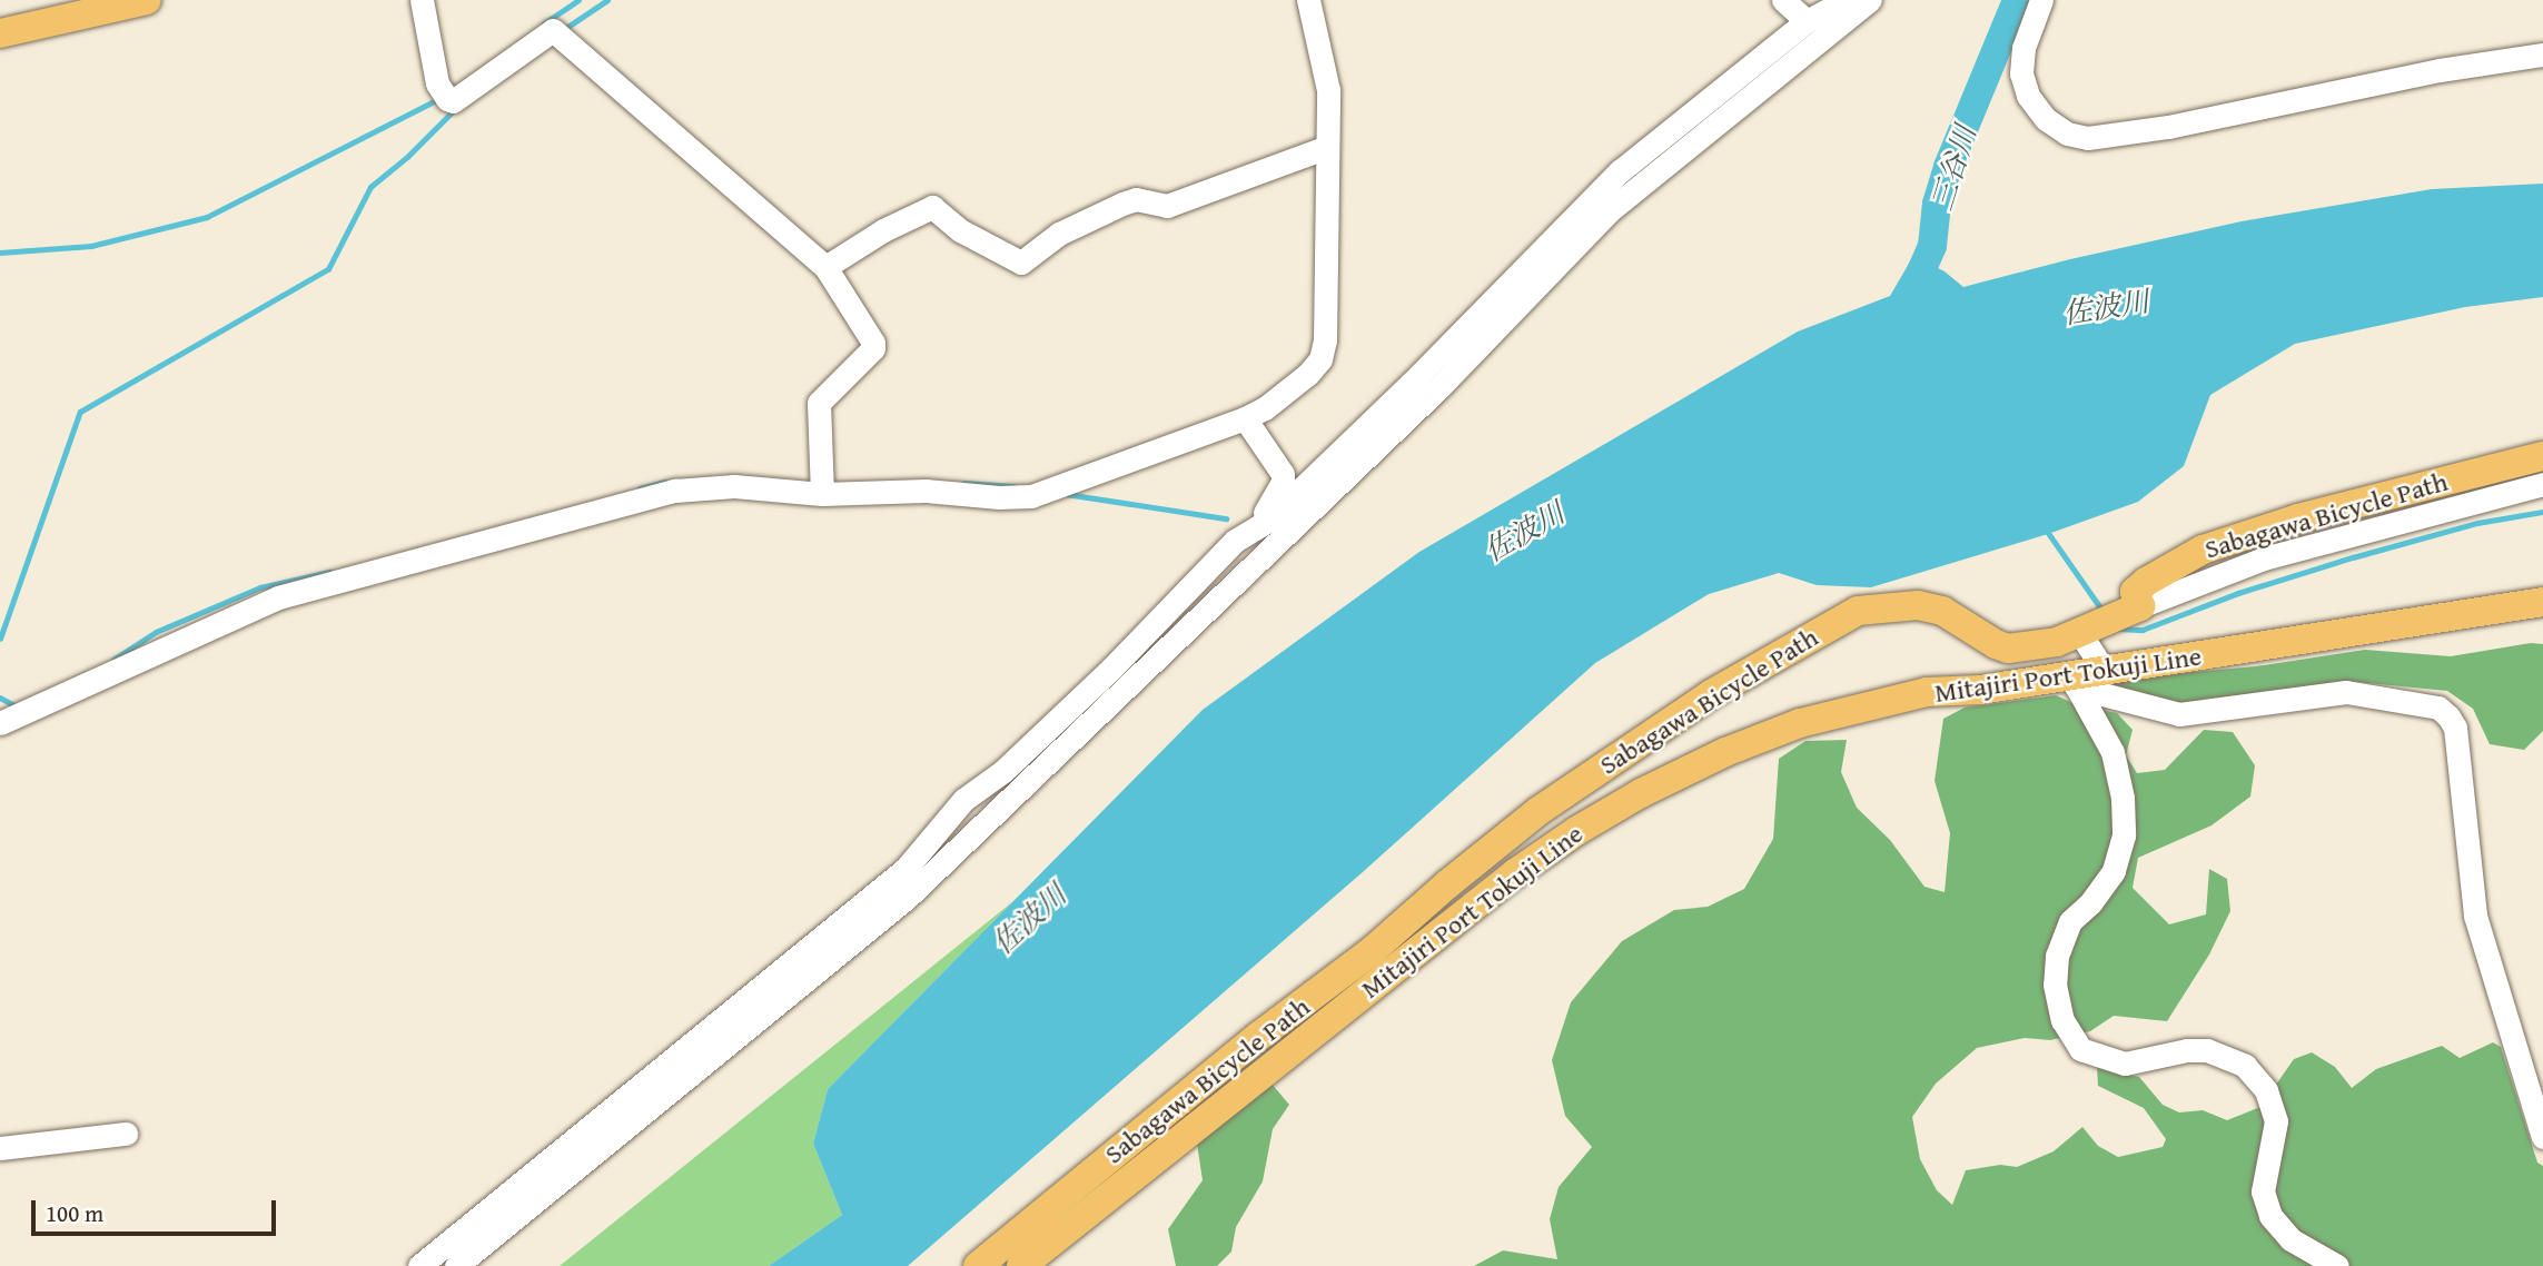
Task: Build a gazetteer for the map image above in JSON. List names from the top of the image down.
{
  "streets": {
    "main road": ["Sabagawa Bicycle Path", "Mitajiri Port Tokuji Line"]
  },
  "water": ["三谷川", "佐波川"],
  "scale_bar": "100 m"
}
